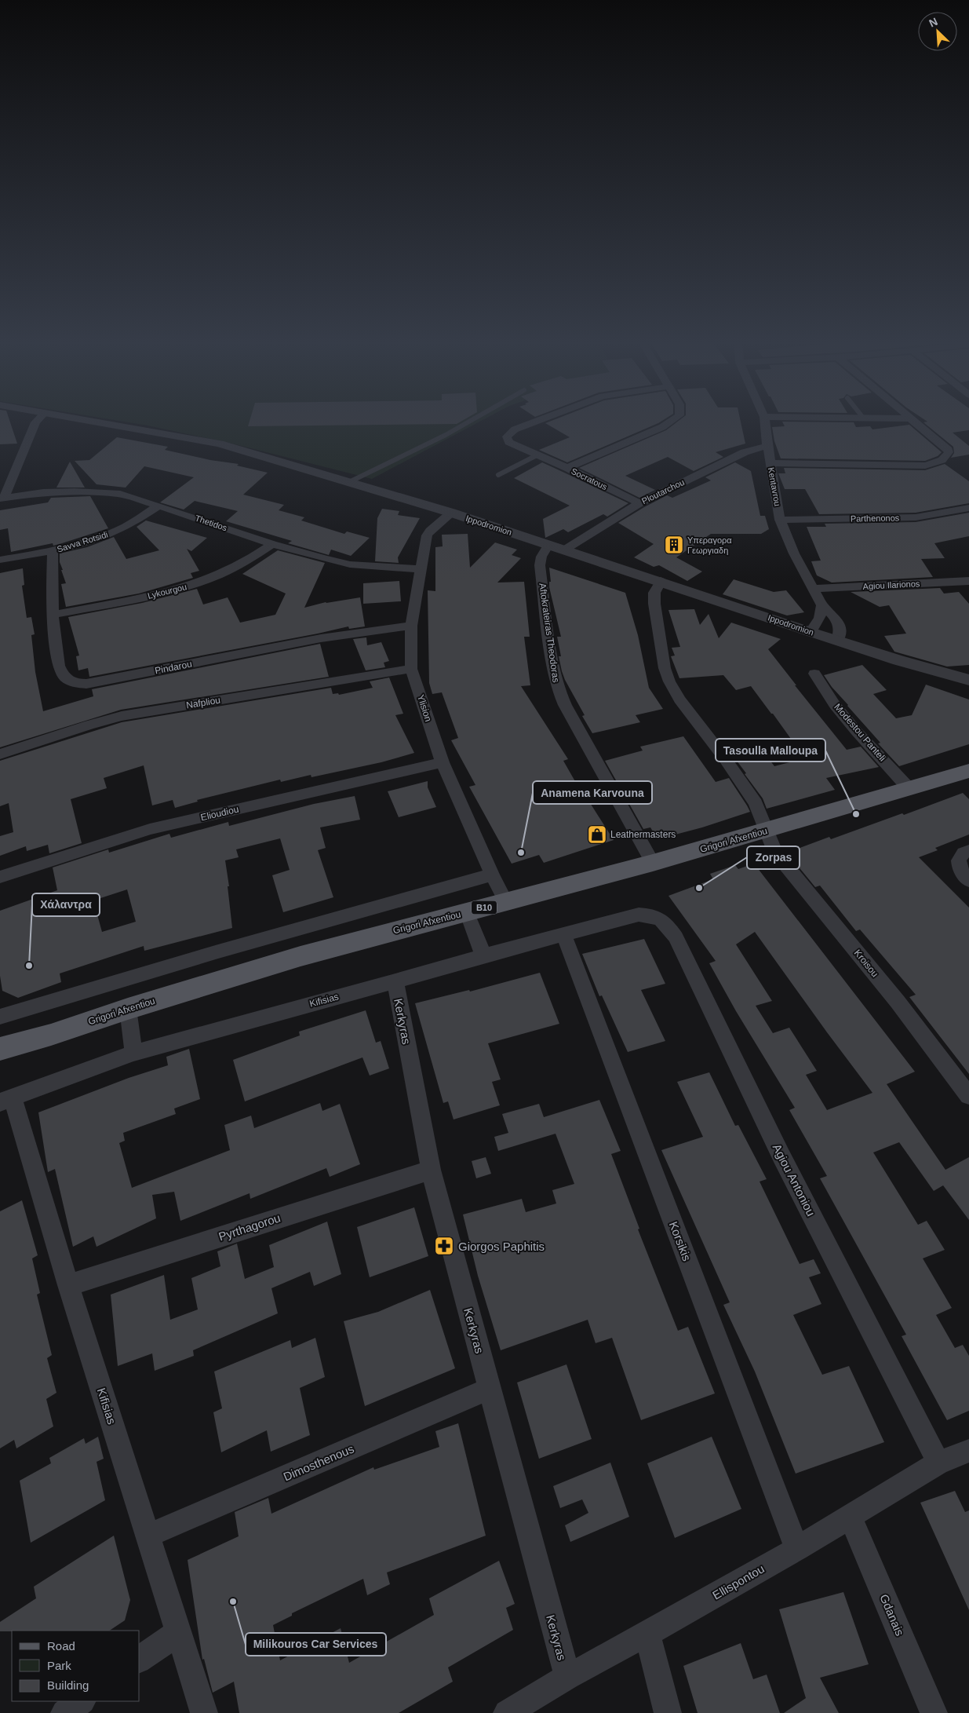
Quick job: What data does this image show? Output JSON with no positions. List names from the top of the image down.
{
  "streets": {
    "main road": ["Grigori Afxentiou", "B10"],
    "street": [
      "Socratous",
      "Kentavrou",
      "Ploutarchou",
      "Parthenonos",
      "Thetidos",
      "Ippodromion",
      "Savva Rotsidi",
      "Agiou Ilarionos",
      "Lykourgou",
      "Aftokrateiras Theodoras",
      "Pindarou",
      "Nafpliou",
      "Ylision",
      "Modestou Panteli",
      "Elioudiou",
      "Kroisou",
      "Kifisias",
      "Kerkyras",
      "Agiou Antoniou",
      "Pyrthagorou",
      "Korsikis",
      "Dimosthenous",
      "Ellispontou",
      "Gdanais"
    ]
  },
  "crossings": [
    ["Socratous", "Ploutarchou"],
    ["Kentavrou", "Ploutarchou"],
    ["Kentavrou", "Parthenonos"],
    ["Kentavrou", "Ippodromion"],
    ["Kentavrou", "Agiou Ilarionos"],
    ["Ploutarchou", "Ippodromion"],
    ["Thetidos", "Savva Rotsidi"],
    ["Thetidos", "Lykourgou"],
    ["Thetidos", "Ylision"],
    ["Ippodromion", "Aftokrateiras Theodoras"],
    ["Ippodromion", "Ylision"],
    ["Ippodromion", "Kroisou"],
    ["Savva Rotsidi", "Pindarou"],
    ["Lykourgou", "Pindarou"],
    ["Aftokrateiras Theodoras", "Grigori Afxentiou"],
    ["Pindarou", "Ylision"],
    ["Nafpliou", "Ylision"],
    ["Ylision", "Elioudiou"],
    ["Ylision", "Grigori Afxentiou"],
    ["Modestou Panteli", "Grigori Afxentiou"],
    ["Grigori Afxentiou", "Kroisou"],
    ["Kifisias", "Kerkyras"],
    ["Kifisias", "Agiou Antoniou"],
    ["Kifisias", "Pyrthagorou"],
    ["Kifisias", "Korsikis"],
    ["Kifisias", "Dimosthenous"],
    ["Kerkyras", "Pyrthagorou"],
    ["Kerkyras", "Dimosthenous"],
    ["Kerkyras", "Ellispontou"],
    ["Agiou Antoniou", "Ellispontou"],
    ["Korsikis", "Ellispontou"],
    ["Ellispontou", "Gdanais"]
  ],
  "places": {
    "building": ["Υπεραγορα Γεωργιαδη"],
    "other": [
      "Tasoulla Malloupa",
      "Anamena Karvouna",
      "Zorpas",
      "Χάλαντρα",
      "Milikouros Car Services"
    ],
    "shop": ["Leathermasters"],
    "pharmacy": ["Giorgos Paphitis"]
  },
  "legend": ["Road", "Park", "Building"],
  "north": "top left"
}
